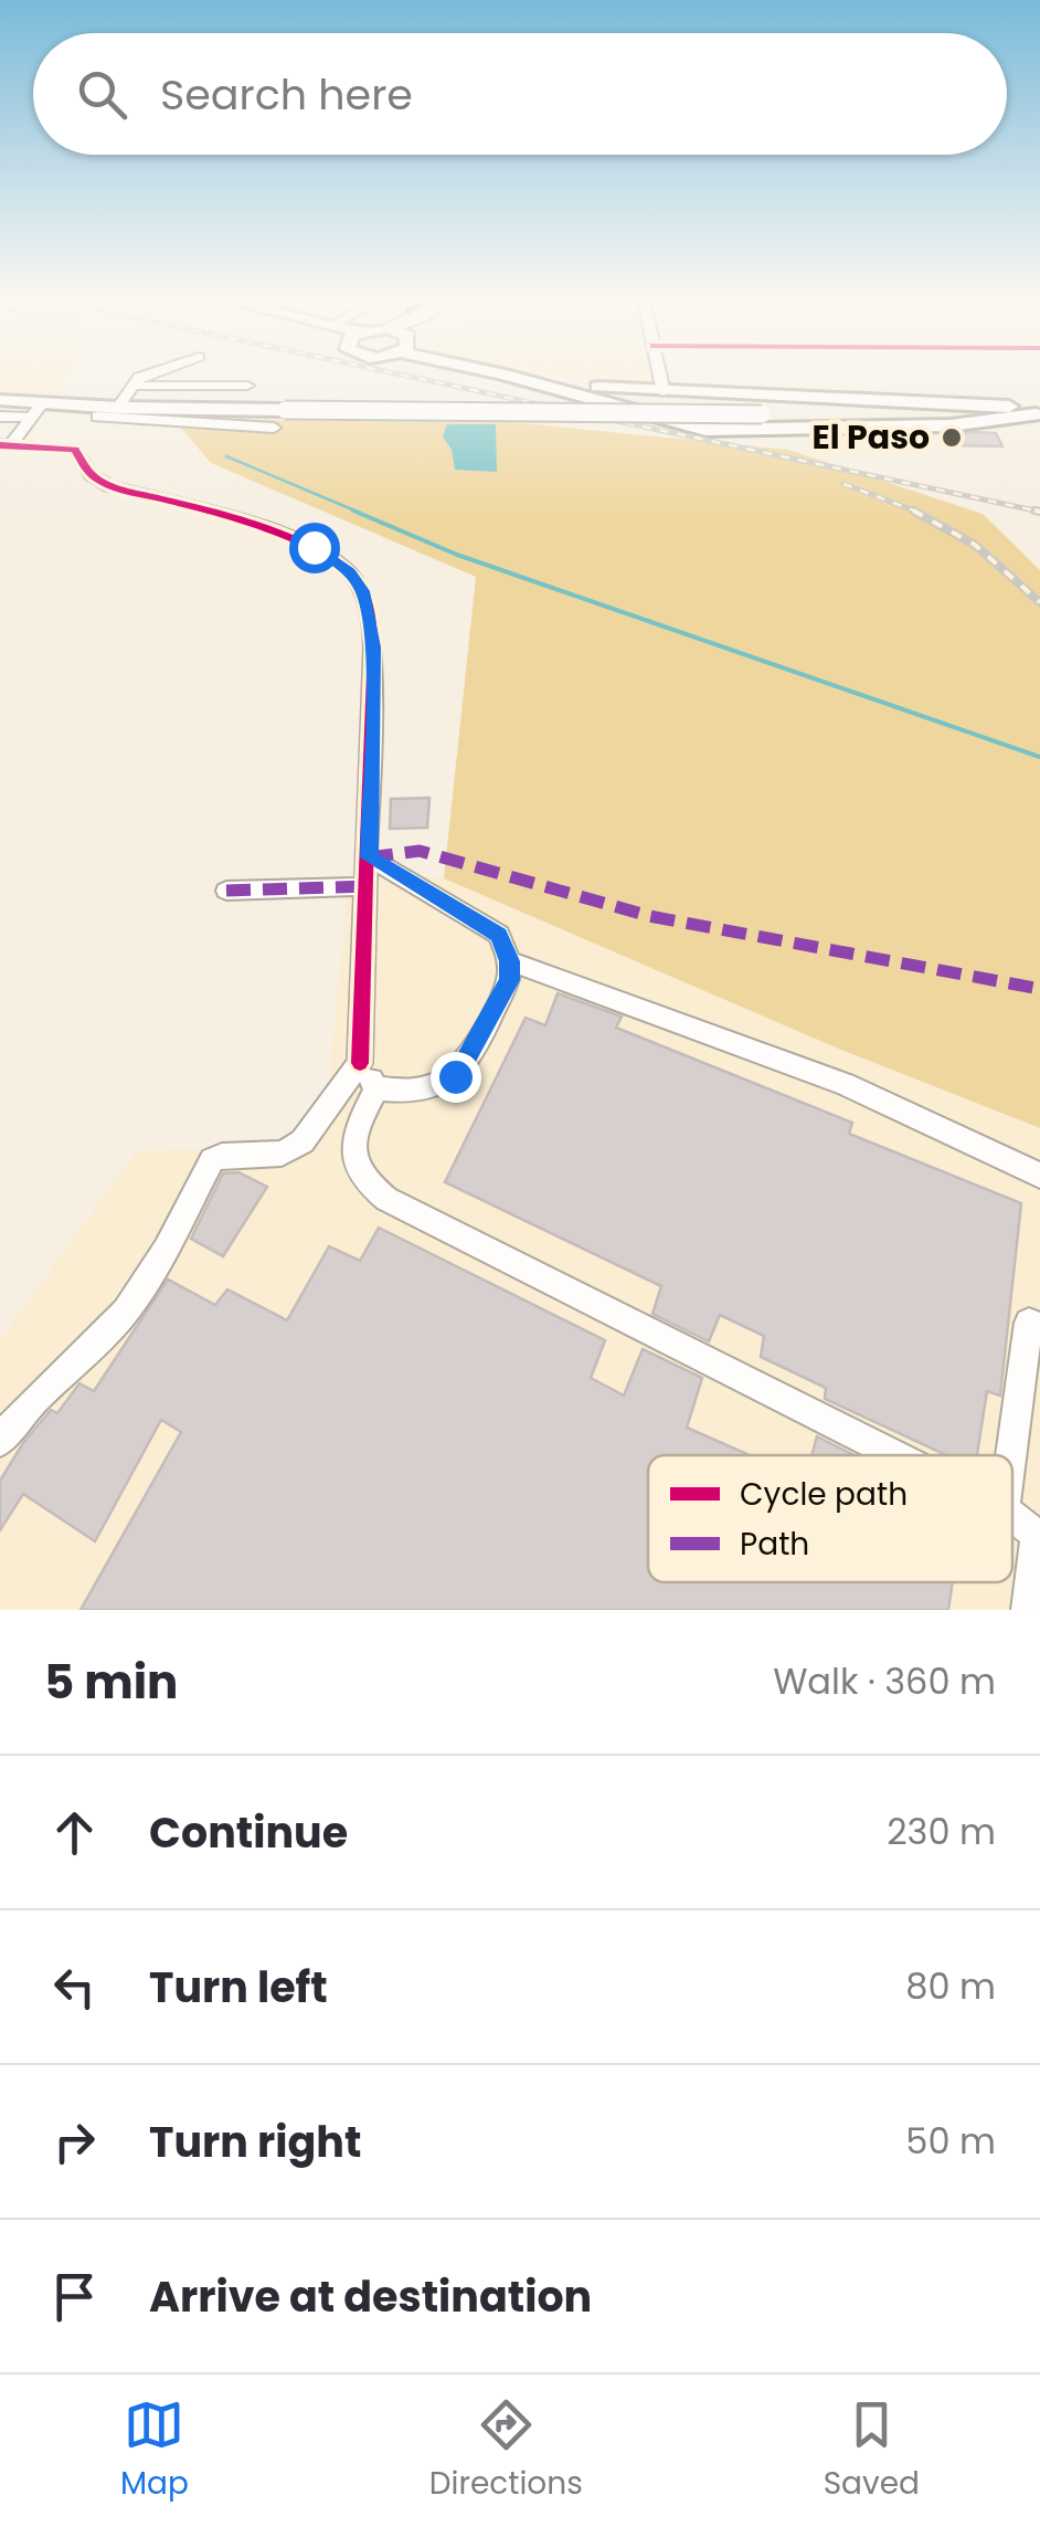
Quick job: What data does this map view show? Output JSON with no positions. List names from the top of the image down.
{
  "places": ["El Paso"],
  "legend": ["Cycle path", "Path"],
  "page": {
    "search": "Search here",
    "heading": ["5 min", "Walk · 360 m"],
    "list": [
      ["Continue", "230 m"],
      ["Turn left", "80 m"],
      ["Turn right", "50 m"],
      "Arrive at destination"
    ],
    "nav": ["Map", "Directions", "Saved"]
  }
}
